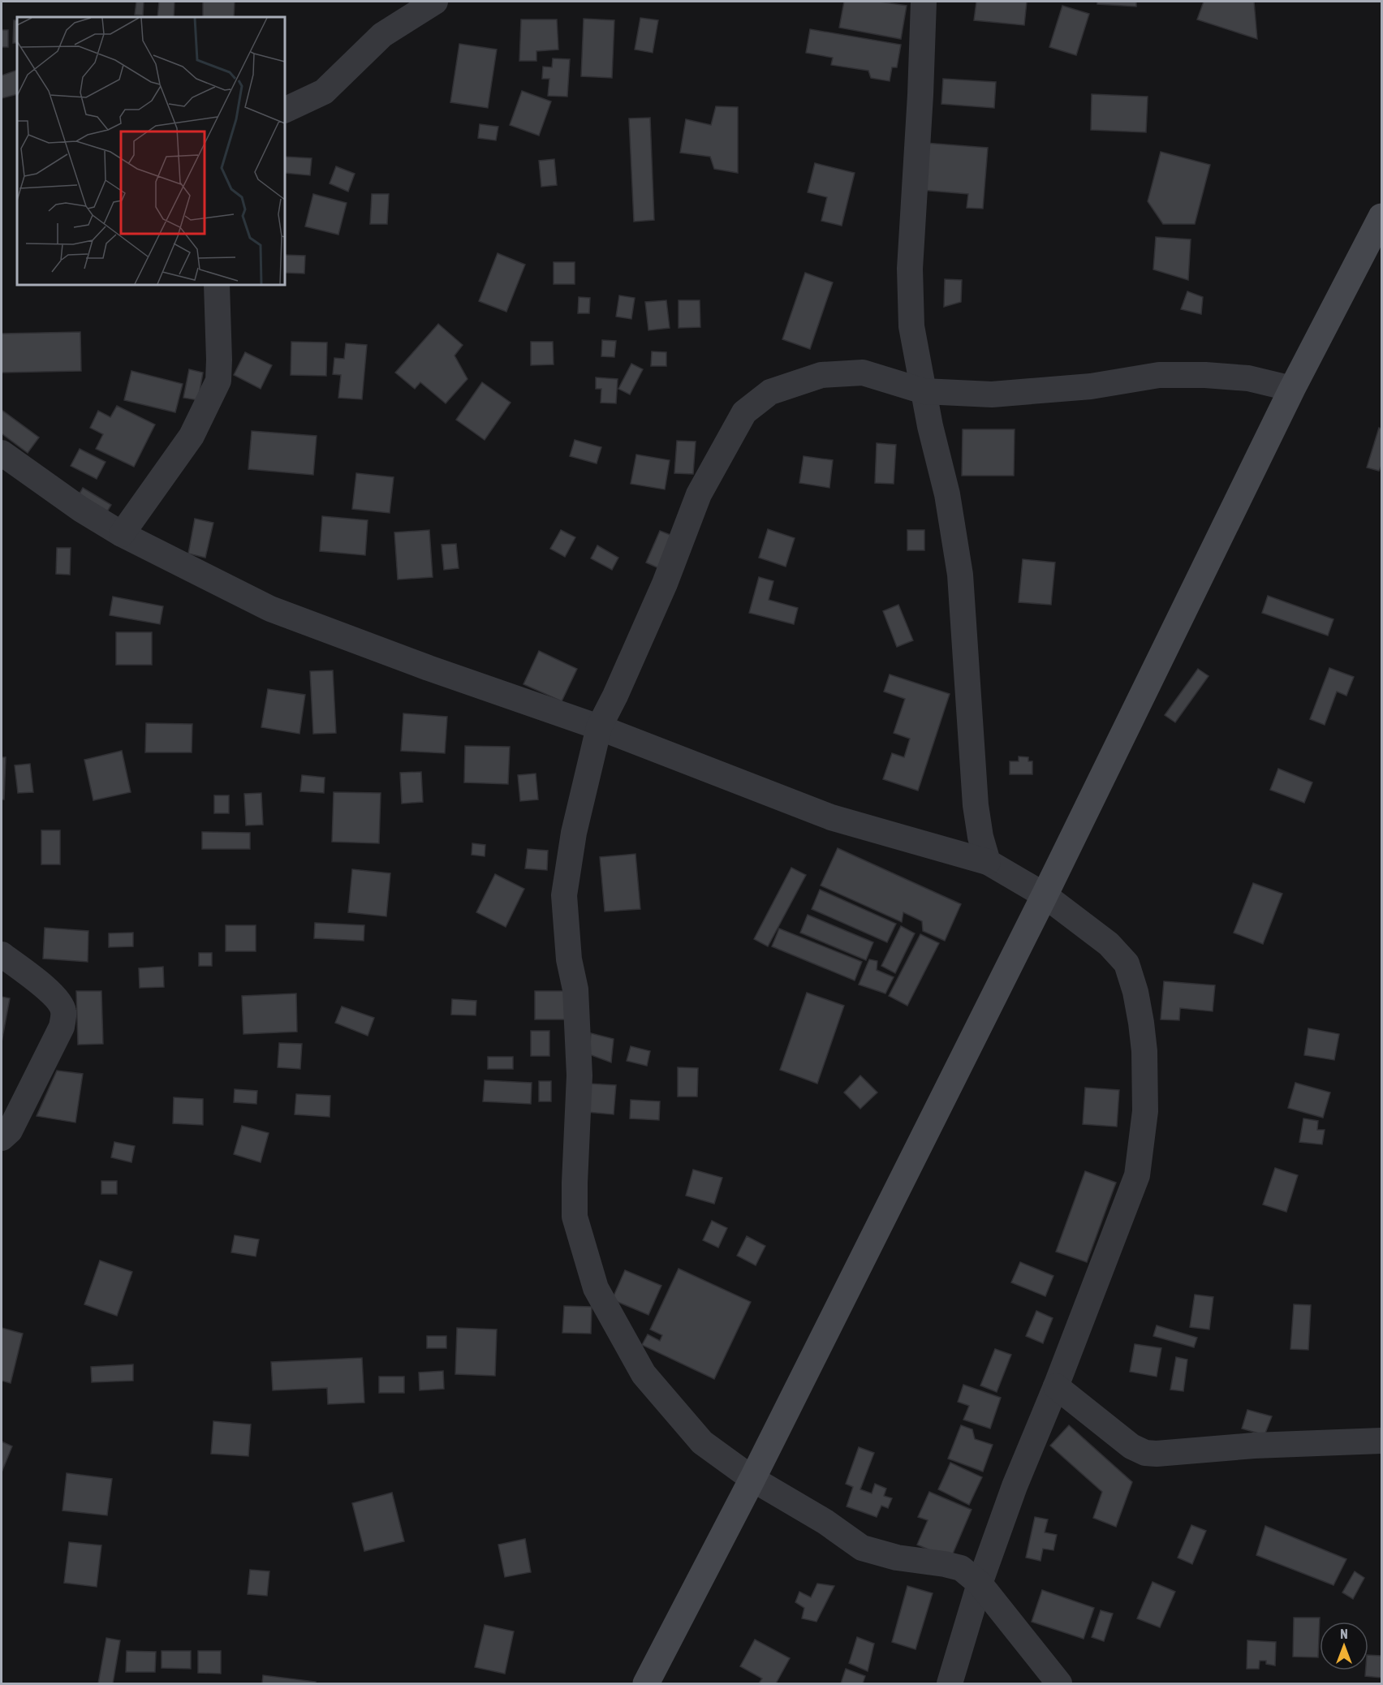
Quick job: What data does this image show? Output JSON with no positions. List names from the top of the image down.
{
  "north": "top"
}
